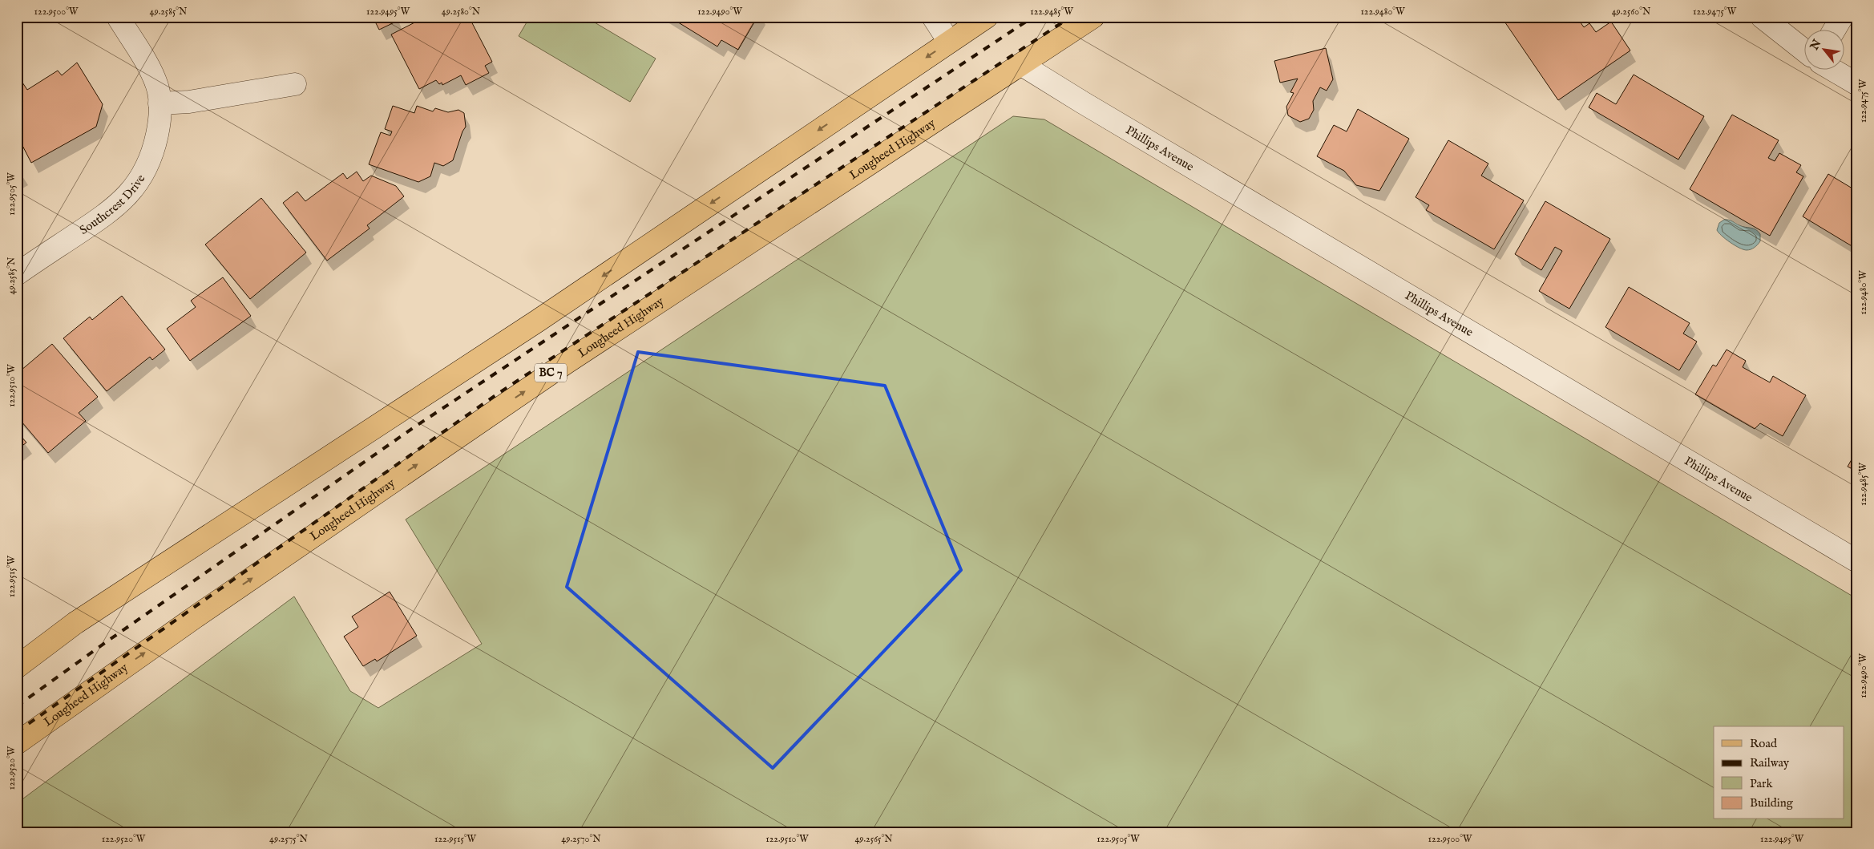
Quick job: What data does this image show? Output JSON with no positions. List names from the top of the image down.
{
  "streets": {
    "main road": ["Lougheed Highway", "BC 7"],
    "street": ["Phillips Avenue", "Southcrest Drive"]
  },
  "crossings": [
    ["Phillips Avenue", "Lougheed Highway"]
  ],
  "legend": [
    "Road",
    "Railway",
    "Park",
    "Building"
  ],
  "north": "top left",
  "coordinates": [
    "122.9500°W",
    "49.2585°N",
    "122.9495°W",
    "49.2580°N",
    "122.9490°W",
    "122.9485°W",
    "122.9480°W",
    "49.2560°N",
    "122.9475°W",
    "122.9505°W",
    "122.9510°W",
    "122.9515°W",
    "122.9520°W",
    "49.2575°N",
    "49.2570°N",
    "49.2565°N"
  ]
}
